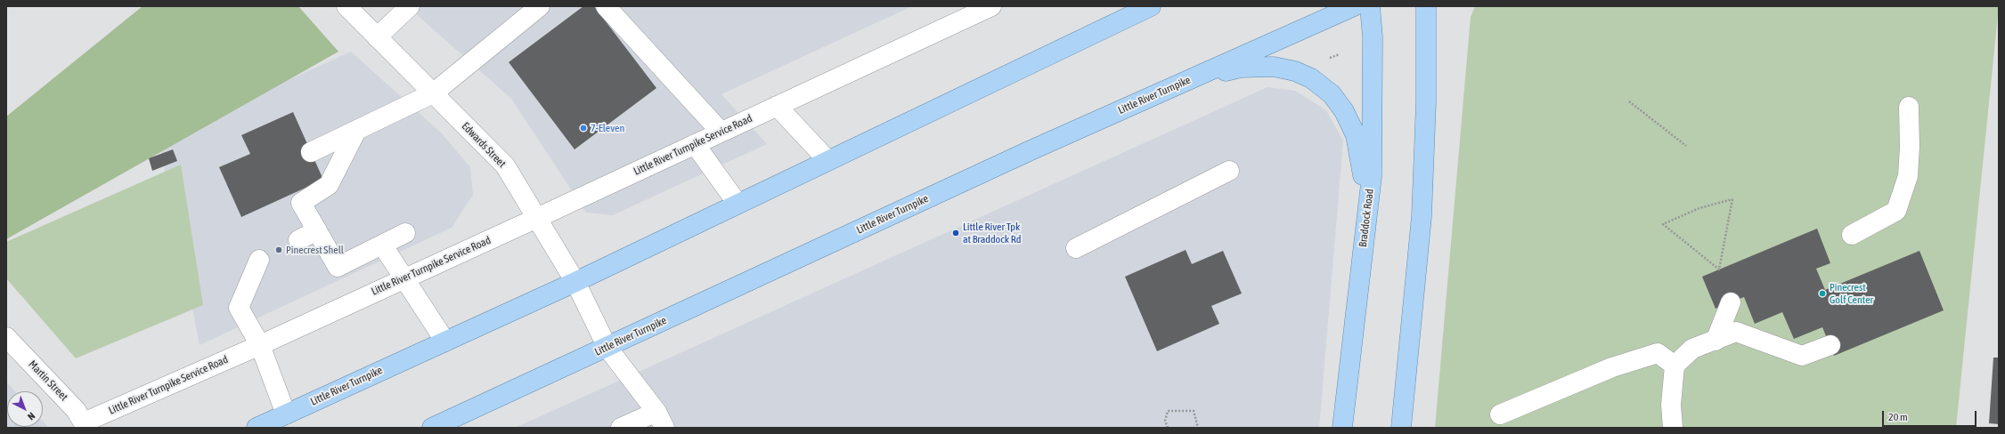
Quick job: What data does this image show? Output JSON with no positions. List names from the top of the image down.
{
  "streets": {
    "main road": ["Little River Turnpike", "Braddock Road"],
    "street": ["Edwards Street", "Little River Turnpike Service Road", "Martin Street"]
  },
  "crossings": [
    ["Little River Turnpike", "Edwards Street"],
    ["Edwards Street", "Little River Turnpike Service Road"],
    ["Little River Turnpike Service Road", "Martin Street"]
  ],
  "places": [
    "7-Eleven",
    "Little River Tpk at Braddock Rd",
    "Pinecrest Shell",
    "Pinecrest Golf Center"
  ],
  "scale_bar": "20 m",
  "north": "bottom right"
}
